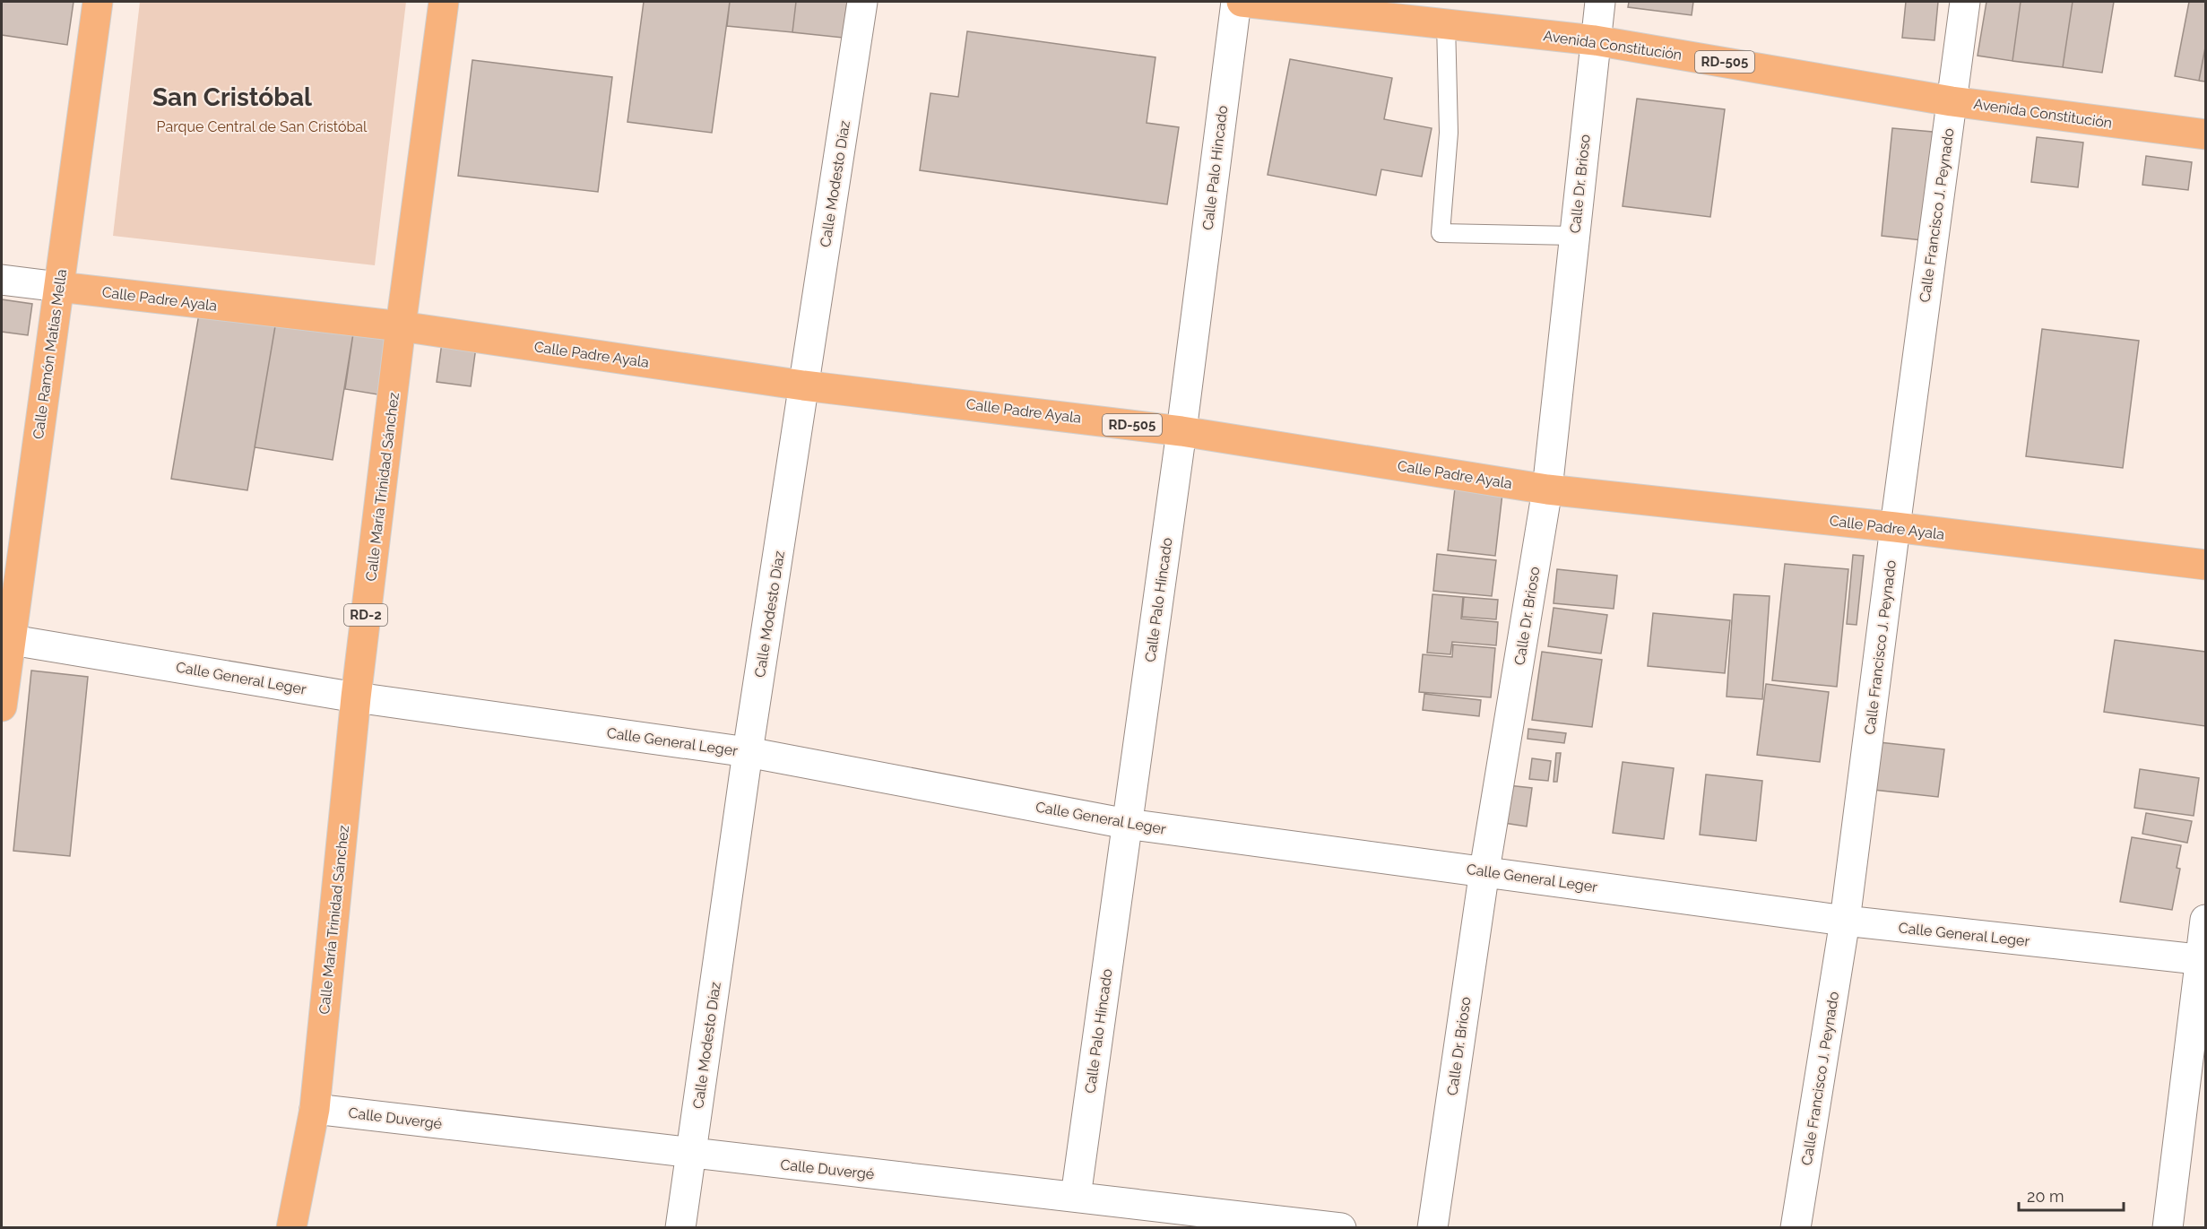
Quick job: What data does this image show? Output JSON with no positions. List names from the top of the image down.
{
  "streets": {
    "main road": [
      "Avenida Constitución",
      "RD-505",
      "Calle Padre Ayala",
      "Calle Ramón Matías Mella",
      "Calle María Trinidad Sánchez",
      "RD-2"
    ],
    "street": [
      "Calle Palo Hincado",
      "Calle Modesto Díaz",
      "Calle Dr. Brioso",
      "Calle Francisco J. Peynado",
      "Calle General Leger",
      "Calle Duvergé"
    ]
  },
  "crossings": [
    ["Avenida Constitución", "Calle Dr. Brioso"],
    ["Avenida Constitución", "Calle Francisco J. Peynado"],
    ["Calle Palo Hincado", "Calle Padre Ayala"],
    ["Calle Palo Hincado", "Calle General Leger"],
    ["Calle Palo Hincado", "Calle Duvergé"],
    ["Calle Modesto Díaz", "Calle Padre Ayala"],
    ["Calle Modesto Díaz", "Calle General Leger"],
    ["Calle Modesto Díaz", "Calle Duvergé"],
    ["Calle Dr. Brioso", "Calle Padre Ayala"],
    ["Calle Dr. Brioso", "Calle General Leger"],
    ["Calle Francisco J. Peynado", "Calle Padre Ayala"],
    ["Calle Francisco J. Peynado", "Calle General Leger"],
    ["Calle Padre Ayala", "Calle Ramón Matías Mella"],
    ["Calle Padre Ayala", "Calle María Trinidad Sánchez"],
    ["Calle Ramón Matías Mella", "Calle General Leger"],
    ["Calle María Trinidad Sánchez", "Calle General Leger"],
    ["Calle María Trinidad Sánchez", "Calle Duvergé"]
  ],
  "districts": ["San Cristóbal"],
  "parks": ["Parque Central de San Cristóbal"],
  "scale_bar": "20 m"
}
